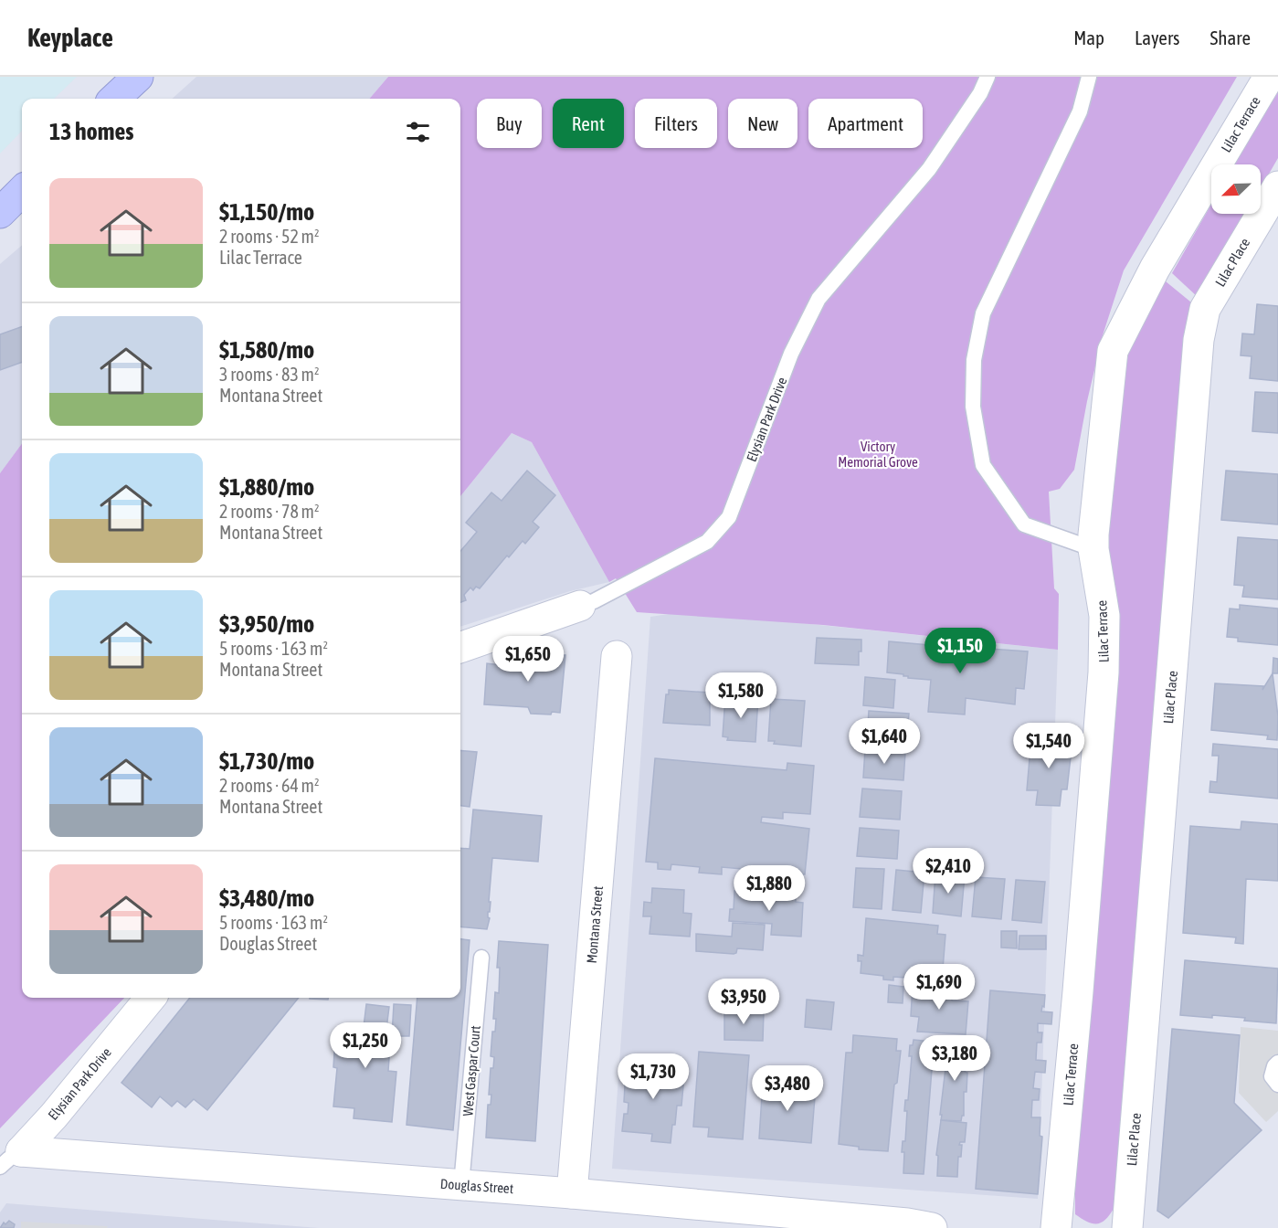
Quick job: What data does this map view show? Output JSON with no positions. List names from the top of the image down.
{
  "streets": {
    "street": [
      "Lilac Terrace",
      "Lilac Place",
      "Elysian Park Drive",
      "Montana Street",
      "Douglas Street"
    ],
    "lane": ["West Gaspar Court"]
  },
  "crossings": [
    ["Elysian Park Drive", "Douglas Street"],
    ["Montana Street", "Douglas Street"],
    ["West Gaspar Court", "Douglas Street"]
  ],
  "parks": ["Victory Memorial Grove"],
  "north": "bottom left",
  "page": {
    "header": "Keyplace",
    "nav": ["Map", "Layers", "Share"],
    "chip": [
      "Buy",
      "Rent",
      "Filters",
      "New",
      "Apartment"
    ],
    "heading": "13 homes",
    "list": [
      {
        "name": "$1,150/mo",
        "note": "2 rooms · 52 m² · Lilac Terrace"
      },
      {
        "name": "$1,580/mo",
        "note": "3 rooms · 83 m² · Montana Street"
      },
      {
        "name": "$1,880/mo",
        "note": "2 rooms · 78 m² · Montana Street"
      },
      {
        "name": "$3,950/mo",
        "note": "5 rooms · 163 m² · Montana Street"
      },
      {
        "name": "$1,730/mo",
        "note": "2 rooms · 64 m² · Montana Street"
      },
      {
        "name": "$3,480/mo",
        "note": "5 rooms · 163 m² · Douglas Street"
      }
    ],
    "price": [
      "$1,150",
      "$1,650",
      "$1,580",
      "$1,640",
      "$1,540",
      "$2,410",
      "$1,880",
      "$1,690",
      "$3,950",
      "$1,250",
      "$3,180",
      "$1,730",
      "$3,480"
    ]
  }
}
